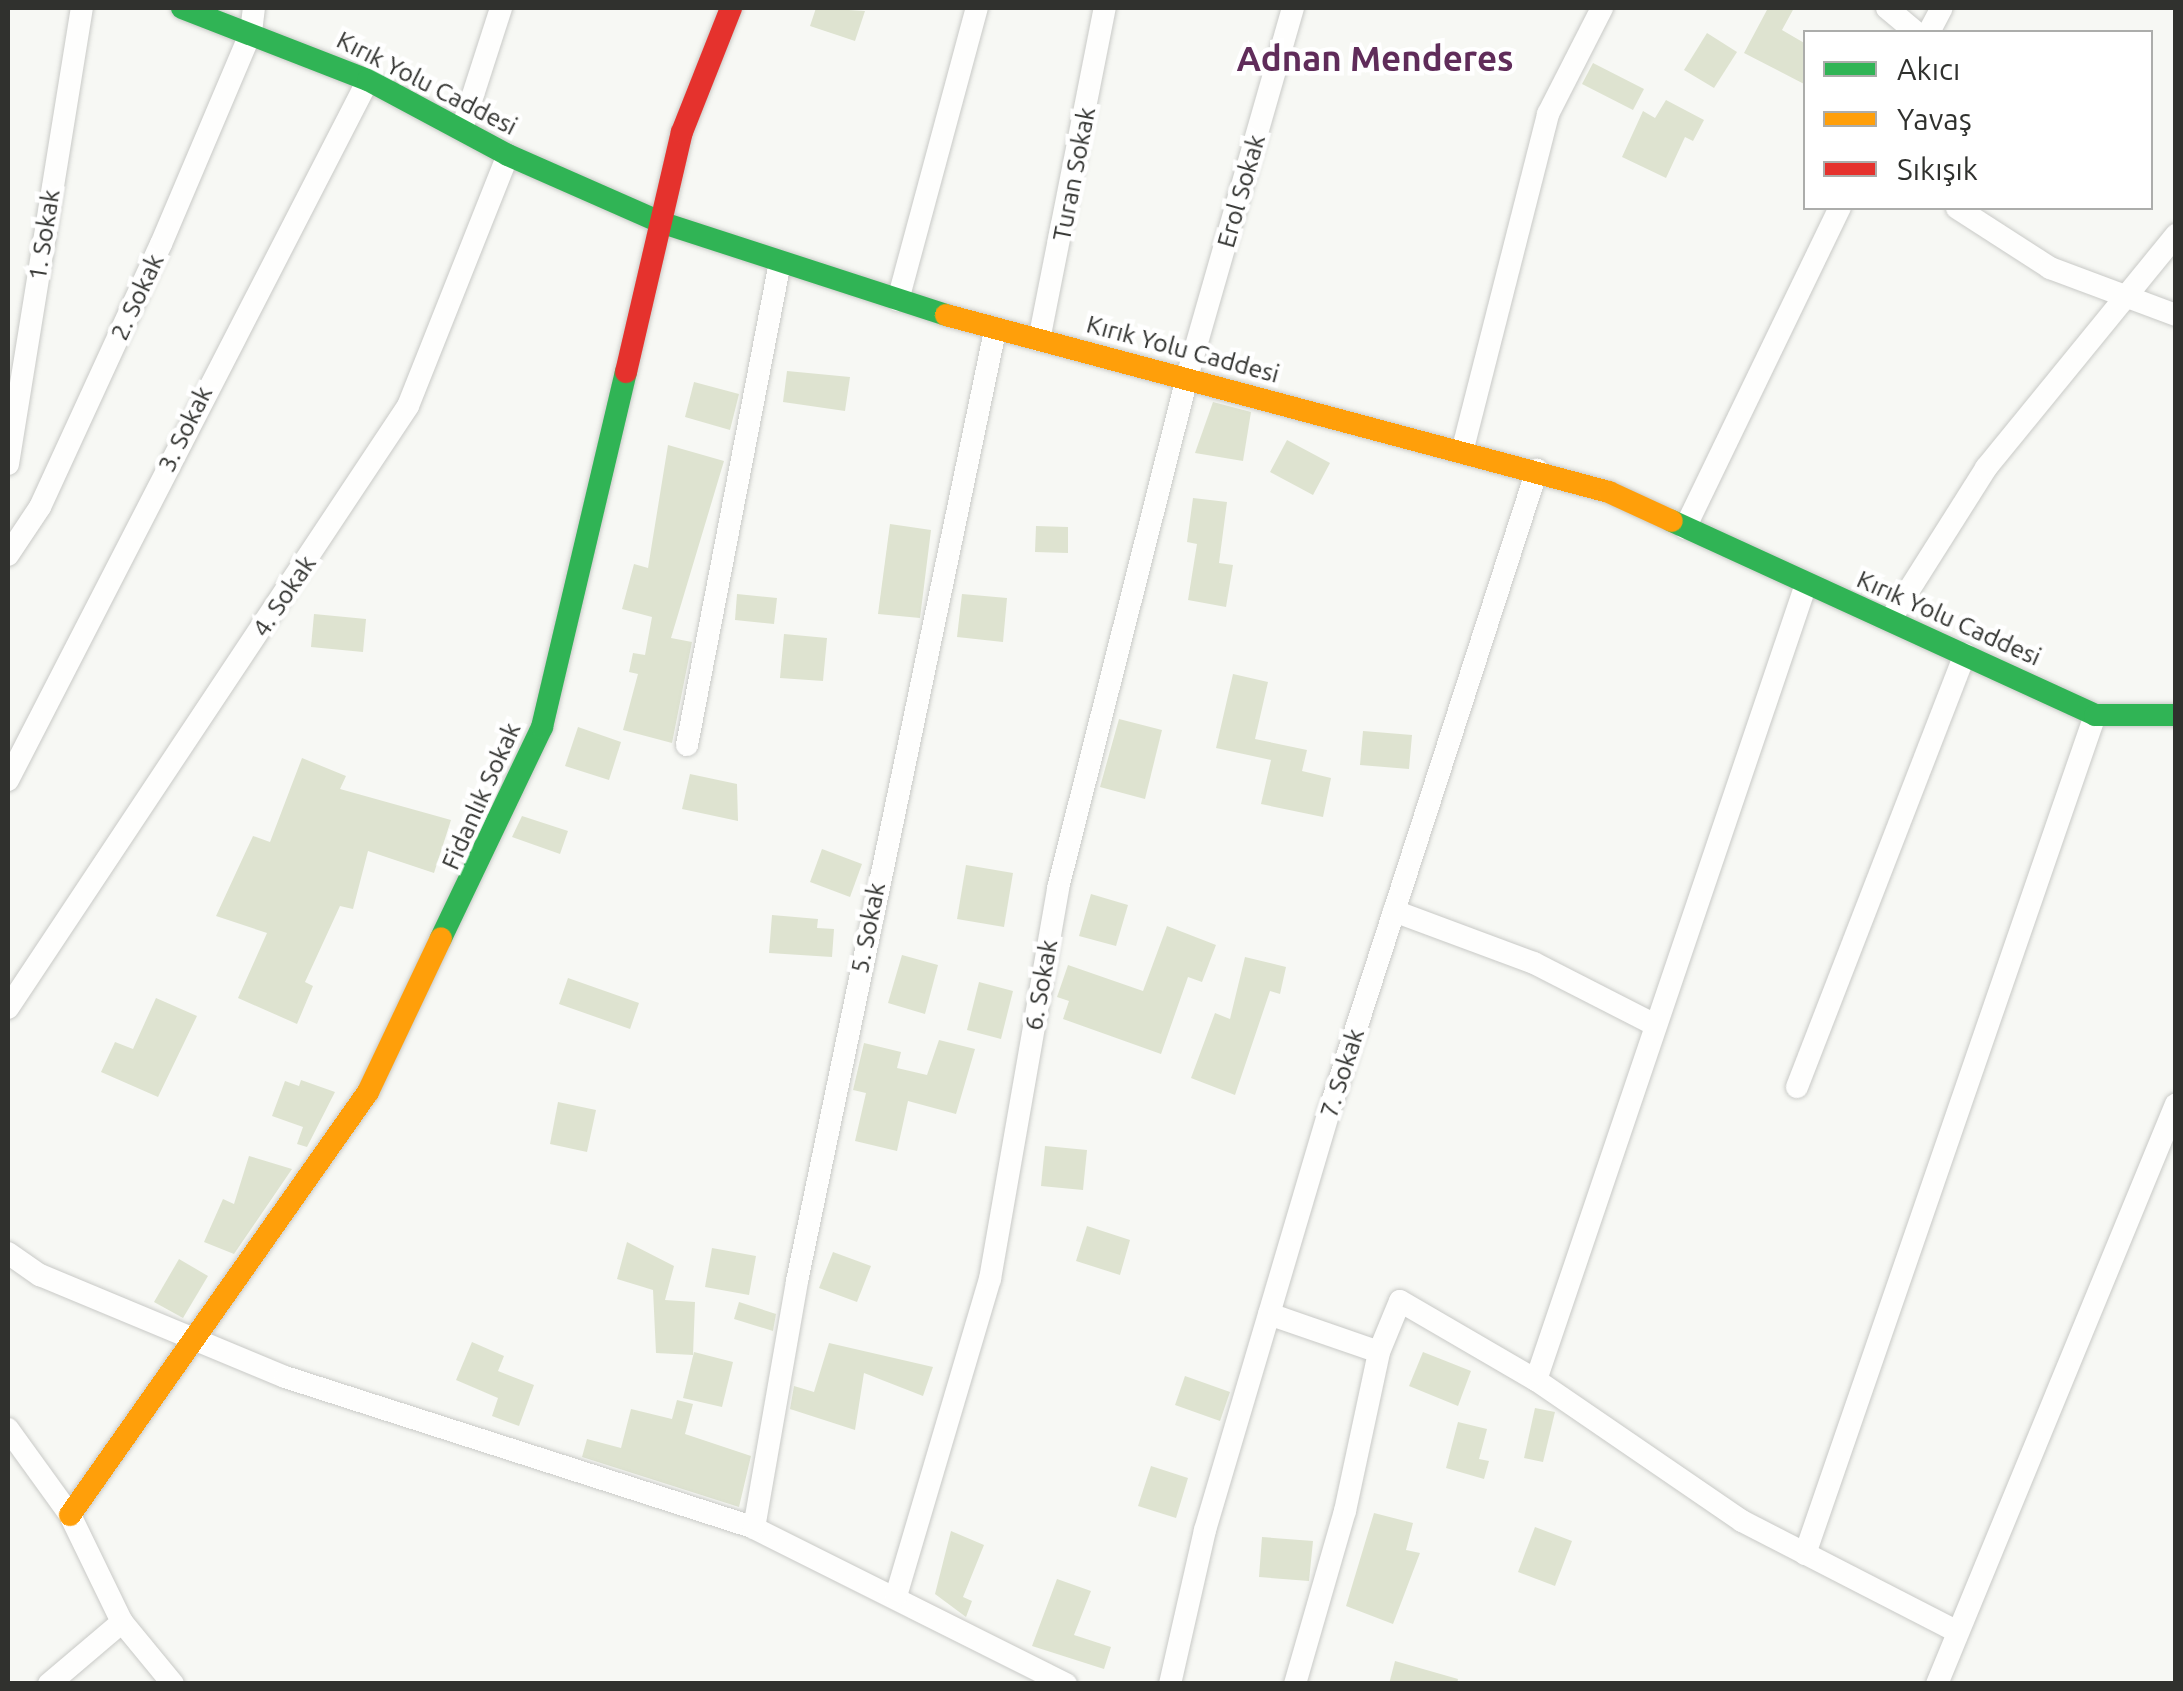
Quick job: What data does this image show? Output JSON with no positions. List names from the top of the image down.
{
  "streets": {
    "street": [
      "Kırık Yolu Caddesi",
      "Turan Sokak",
      "Erol Sokak",
      "1. Sokak",
      "2. Sokak",
      "3. Sokak",
      "4. Sokak",
      "Fidanlık Sokak",
      "5. Sokak",
      "6. Sokak",
      "7. Sokak"
    ]
  },
  "crossings": [
    ["Kırık Yolu Caddesi", "Turan Sokak"],
    ["Kırık Yolu Caddesi", "Erol Sokak"],
    ["Kırık Yolu Caddesi", "2. Sokak"],
    ["Kırık Yolu Caddesi", "3. Sokak"],
    ["Kırık Yolu Caddesi", "4. Sokak"],
    ["Kırık Yolu Caddesi", "Fidanlık Sokak"],
    ["Kırık Yolu Caddesi", "5. Sokak"],
    ["Kırık Yolu Caddesi", "6. Sokak"],
    ["Kırık Yolu Caddesi", "7. Sokak"],
    ["Erol Sokak", "6. Sokak"]
  ],
  "districts": ["Adnan Menderes"],
  "legend": ["Akıcı", "Yavaş", "Sıkışık"]
}
